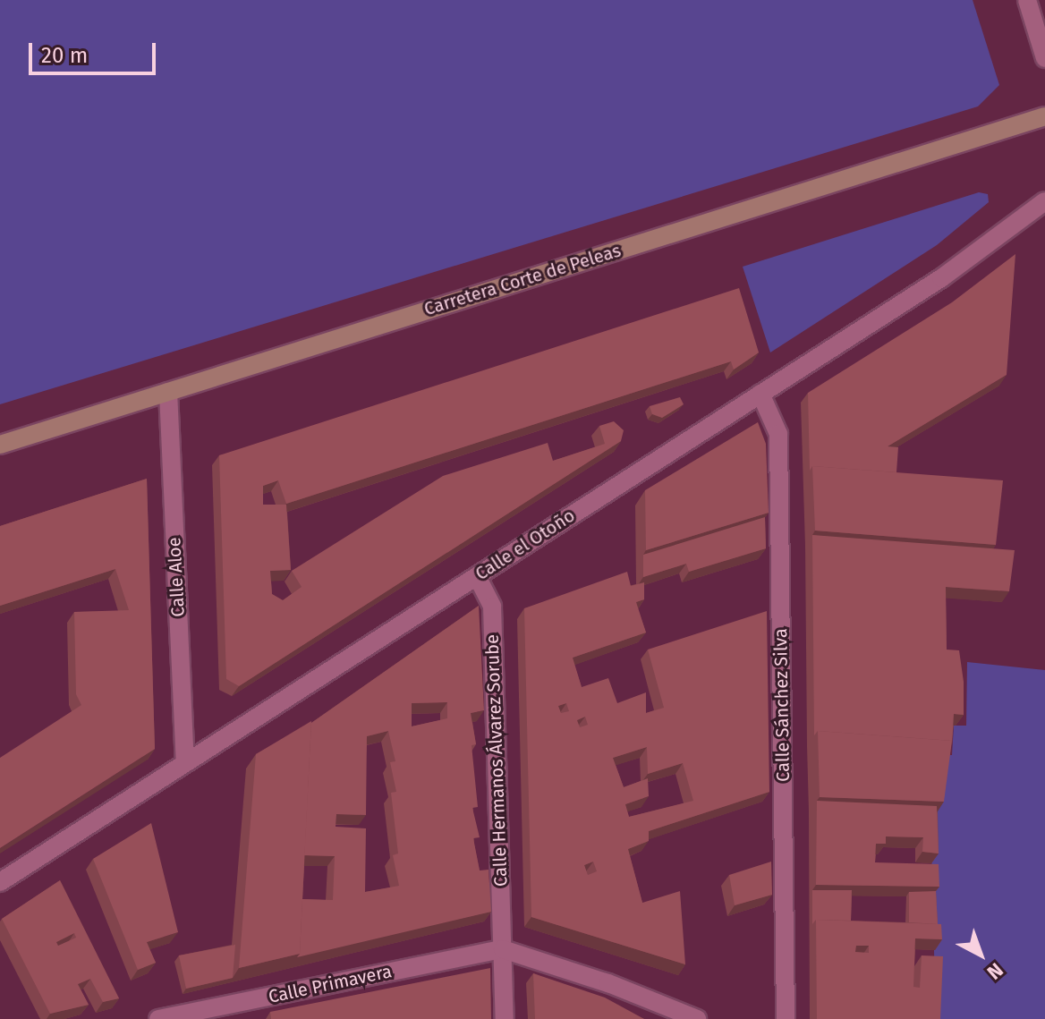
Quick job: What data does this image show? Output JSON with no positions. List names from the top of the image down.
{
  "streets": {
    "street": [
      "Carretera Corte de Peleas",
      "Calle el Otoño",
      "Calle Aloe",
      "Calle Sánchez Silva",
      "Calle Hermanos Álvarez Sorube",
      "Calle Primavera"
    ]
  },
  "crossings": [
    ["Carretera Corte de Peleas", "Calle Aloe"],
    ["Calle el Otoño", "Calle Aloe"],
    ["Calle el Otoño", "Calle Sánchez Silva"],
    ["Calle el Otoño", "Calle Hermanos Álvarez Sorube"],
    ["Calle Hermanos Álvarez Sorube", "Calle Primavera"]
  ],
  "scale_bar": "20 m",
  "north": "bottom right"
}
